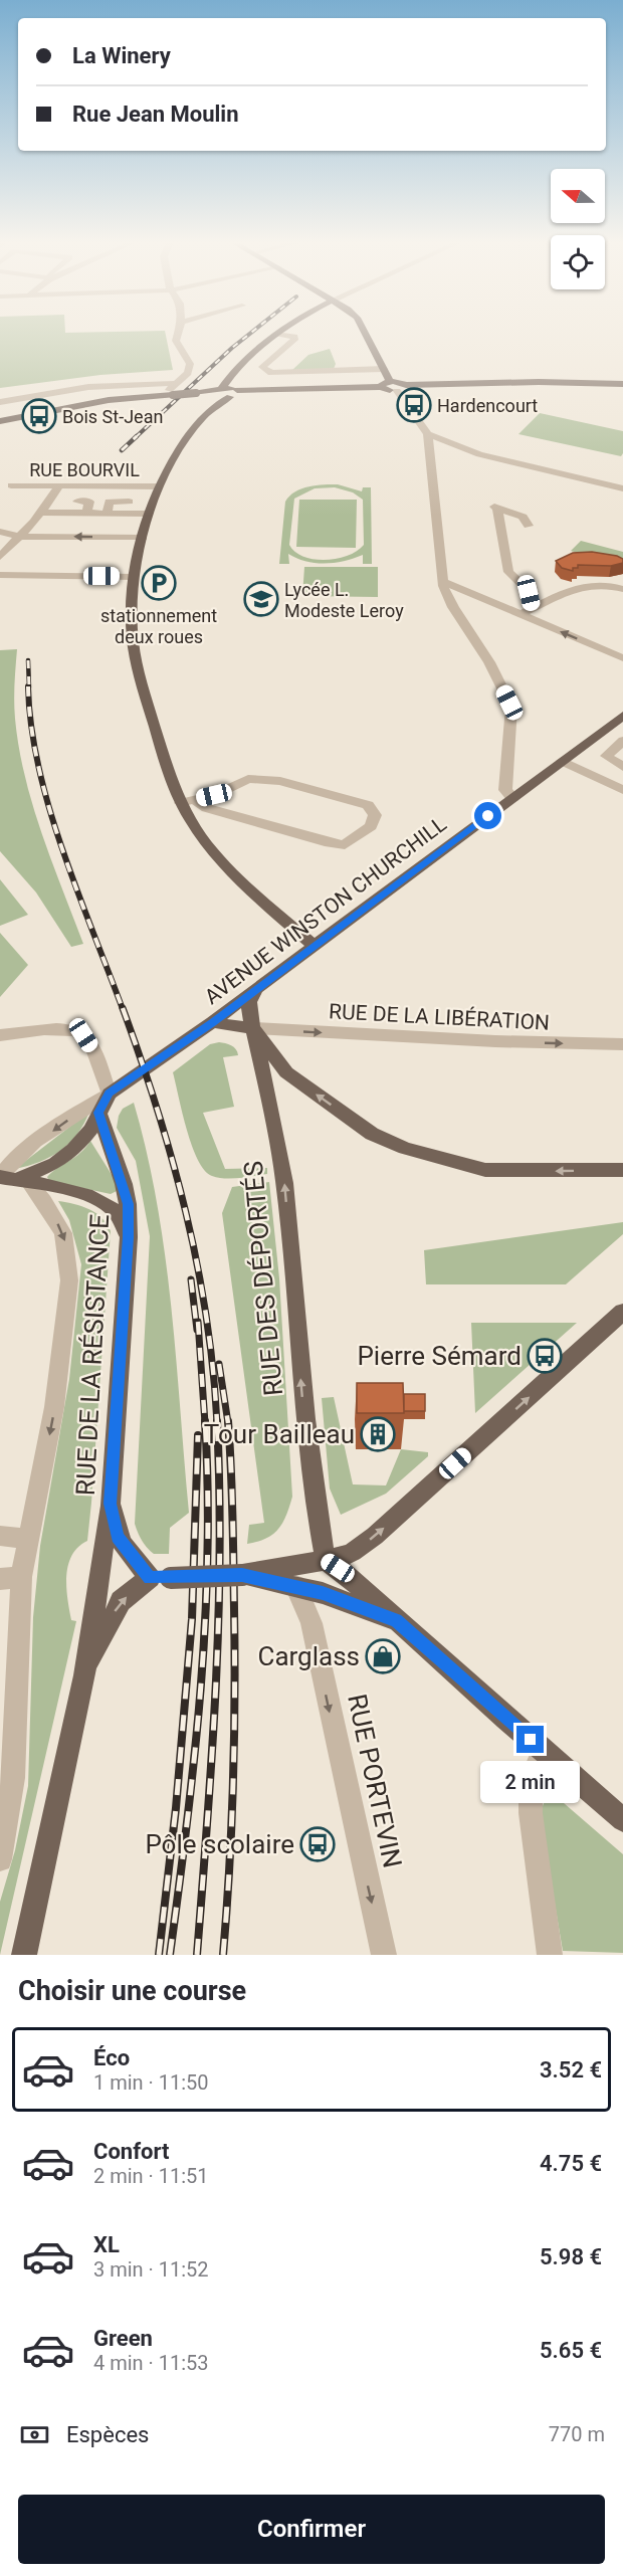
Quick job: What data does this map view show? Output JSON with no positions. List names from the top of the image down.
{
  "streets": {
    "main road": ["AVENUE WINSTON CHURCHILL", "RUE DES DÉPORTÉS", "RUE DE LA RÉSISTANCE"],
    "street": ["RUE BOURVIL", "RUE DE LA LIBÉRATION", "RUE PORTEVIN"]
  },
  "crossings": [
    ["AVENUE WINSTON CHURCHILL", "RUE DES DÉPORTÉS"],
    ["RUE DE LA LIBÉRATION", "RUE DES DÉPORTÉS"]
  ],
  "one_way": ["RUE DE LA LIBÉRATION", "RUE DES DÉPORTÉS", "RUE PORTEVIN"],
  "places": {
    "bus stop": [
      "Hardencourt",
      "Bois St-Jean",
      "Pierre Sémard",
      "Pôle scolaire"
    ],
    "parking": ["stationnement deux roues"],
    "school or university": ["Lycée L. Modeste Leroy"],
    "building": ["Tour Bailleau"],
    "shop": ["Carglass"]
  },
  "north": "left",
  "page": {
    "banner": ["La Winery", "Rue Jean Moulin"],
    "bubble": "2 min",
    "heading": "Choisir une course",
    "list": [
      {
        "name": "Éco",
        "note": "1 min · 11:50",
        "value": "3.52 €"
      },
      {
        "name": "Confort",
        "note": "2 min · 11:51",
        "value": "4.75 €"
      },
      {
        "name": "XL",
        "note": "3 min · 11:52",
        "value": "5.98 €"
      },
      {
        "name": "Green",
        "note": "4 min · 11:53",
        "value": "5.65 €"
      }
    ],
    "pay": ["Espèces", "770 m"],
    "buttons": "Confirmer"
  }
}
